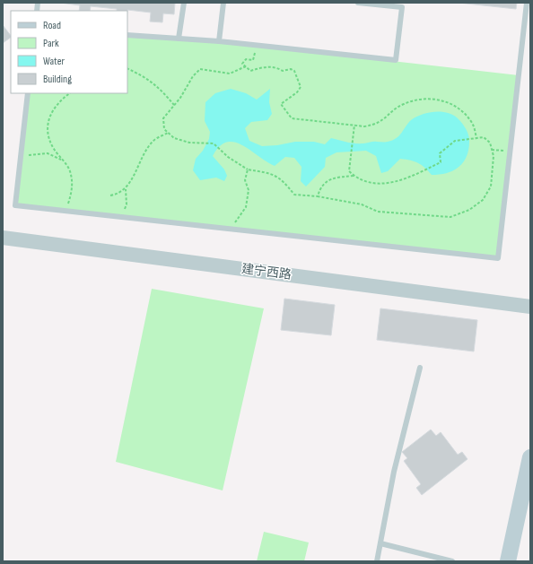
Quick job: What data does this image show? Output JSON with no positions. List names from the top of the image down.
{
  "streets": {
    "street": ["建宁西路"]
  },
  "legend": [
    "Road",
    "Park",
    "Water",
    "Building"
  ]
}
